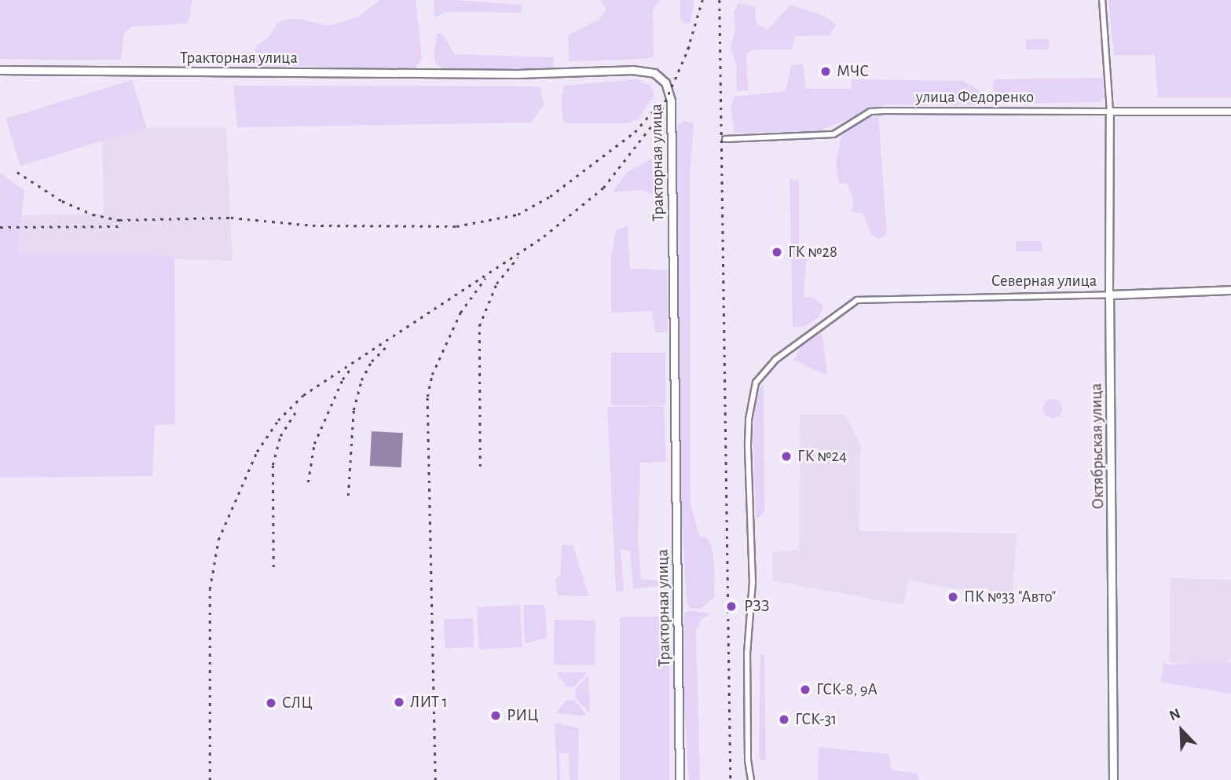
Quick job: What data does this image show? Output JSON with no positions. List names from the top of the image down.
{
  "streets": {
    "main road": ["Тракторная улица", "Северная улица", "Октябрьская улица"],
    "street": ["улица Федоренко"]
  },
  "crossings": [
    ["улица Федоренко", "Октябрьская улица"],
    ["Северная улица", "Октябрьская улица"]
  ],
  "places": [
    "МЧС",
    "ГК №28",
    "ГК №24",
    "ПК №33 \"Авто\"",
    "РЗЗ",
    "ГСК-8, 9А",
    "ЛИТ 1",
    "СЛЦ",
    "РИЦ",
    "ГСК-31"
  ],
  "north": "top left"
}
